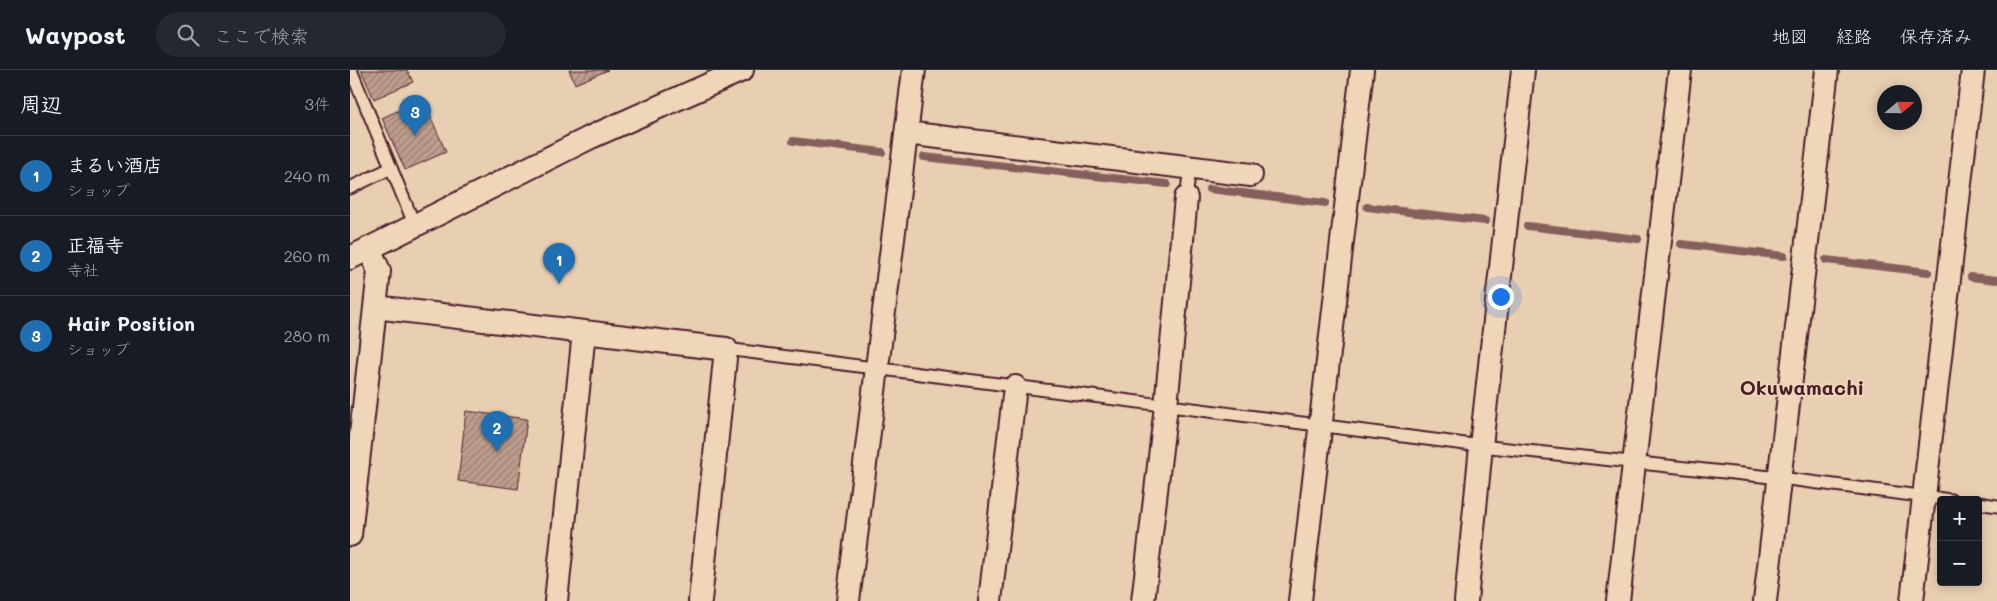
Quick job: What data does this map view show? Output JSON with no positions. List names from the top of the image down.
{
  "districts": ["Okuwamachi"],
  "north": "right",
  "page": {
    "header": "Waypost",
    "search": "ここで検索",
    "nav": ["地図", "経路", "保存済み"],
    "heading": ["周辺", "3件"],
    "pins": ["3", "1", "2"],
    "list": [
      {
        "mark": "1",
        "name": "まるい酒店",
        "note": "ショップ",
        "value": "240 m"
      },
      {
        "mark": "2",
        "name": "正福寺",
        "note": "寺社",
        "value": "260 m"
      },
      {
        "mark": "3",
        "name": "Hair Position",
        "note": "ショップ",
        "value": "280 m"
      }
    ],
    "map_buttons": ["+", "−"]
  }
}
